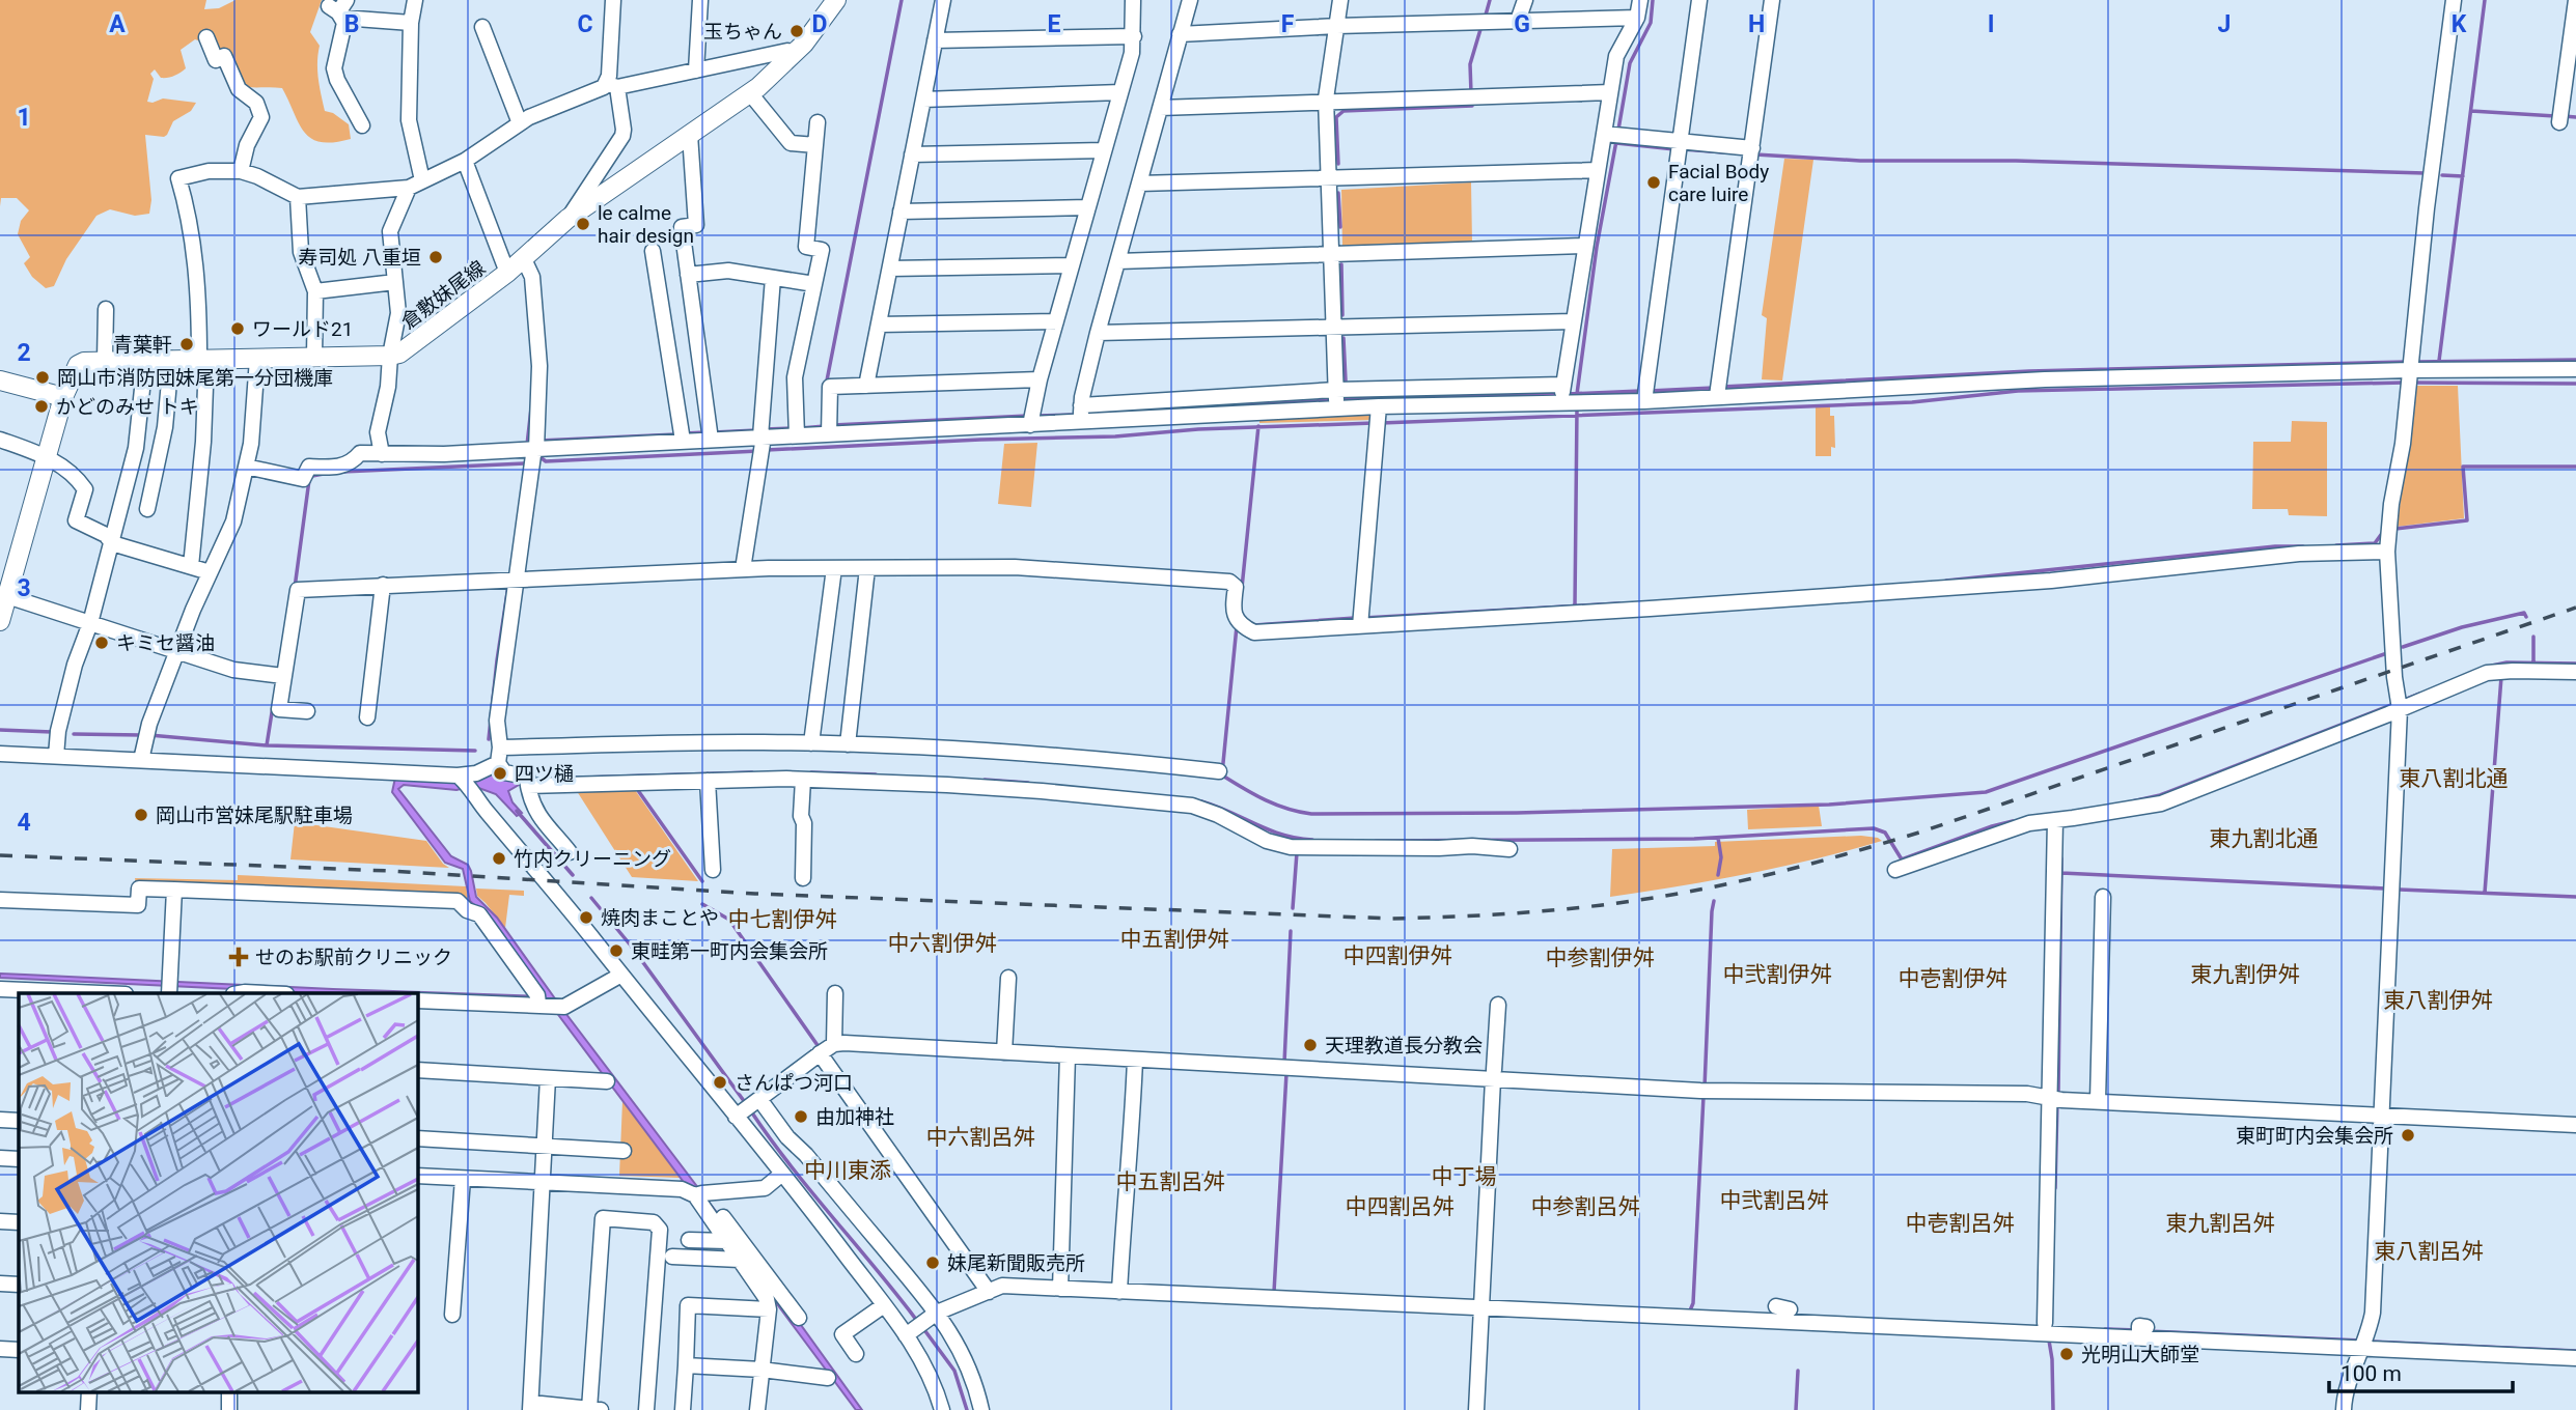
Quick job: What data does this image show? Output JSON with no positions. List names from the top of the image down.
{
  "streets": {
    "main road": ["倉敷妹尾線"]
  },
  "districts": [
    "東八割北通",
    "東九割北通",
    "中七割伊舛",
    "中五割伊舛",
    "中六割伊舛",
    "中四割伊舛",
    "中参割伊舛",
    "中弐割伊舛",
    "東九割伊舛",
    "中壱割伊舛",
    "東八割伊舛",
    "中六割呂舛",
    "中川東添",
    "中丁場",
    "中五割呂舛",
    "中弐割呂舛",
    "中四割呂舛",
    "中参割呂舛",
    "中壱割呂舛",
    "東九割呂舛",
    "東八割呂舛"
  ],
  "places": {
    "other": [
      "玉ちゃん",
      "Facial Body care luire",
      "le calme hair design",
      "寿司処 八重垣",
      "ワールド21",
      "青葉軒",
      "岡山市消防団妹尾第一分団機庫",
      "かどのみせ トキ",
      "キミセ醤油",
      "四ツ樋",
      "岡山市営妹尾駅駐車場",
      "竹内クリーニング",
      "焼肉まことや",
      "東畦第一町内会集会所",
      "天理教道長分教会",
      "さんぱつ河口",
      "由加神社",
      "東町町内会集会所",
      "妹尾新聞販売所",
      "光明山大師堂"
    ],
    "health": ["せのお駅前クリニック"]
  },
  "scale_bar": "100 m",
  "grid": {
    "columns": [
      "A",
      "B",
      "C",
      "D",
      "E",
      "F",
      "G",
      "H",
      "I",
      "J",
      "K"
    ],
    "rows": [
      "1",
      "2",
      "3",
      "4"
    ]
  }
}
